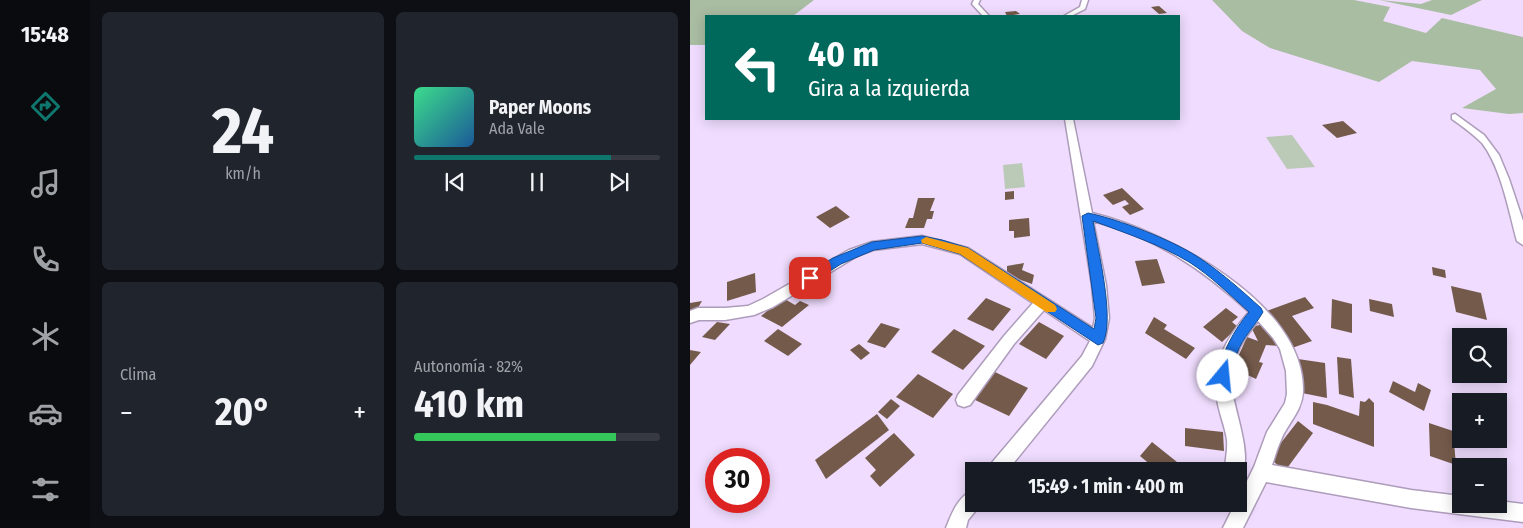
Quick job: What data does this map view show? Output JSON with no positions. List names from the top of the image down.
{
  "page": {
    "tabs": "15:48",
    "tile": [
      ["24", "km/h"],
      "Clima",
      ["Autonomía · 82%", "410 km"]
    ],
    "turn": ["40 m", "Gira a la izquierda"],
    "song": ["Paper Moons", "Ada Vale"],
    "map_buttons": ["+", "−"],
    "heat": ["−", "20°", "+"],
    "limit": "30",
    "trip": "15:49 · 1 min · 400 m"
  }
}
